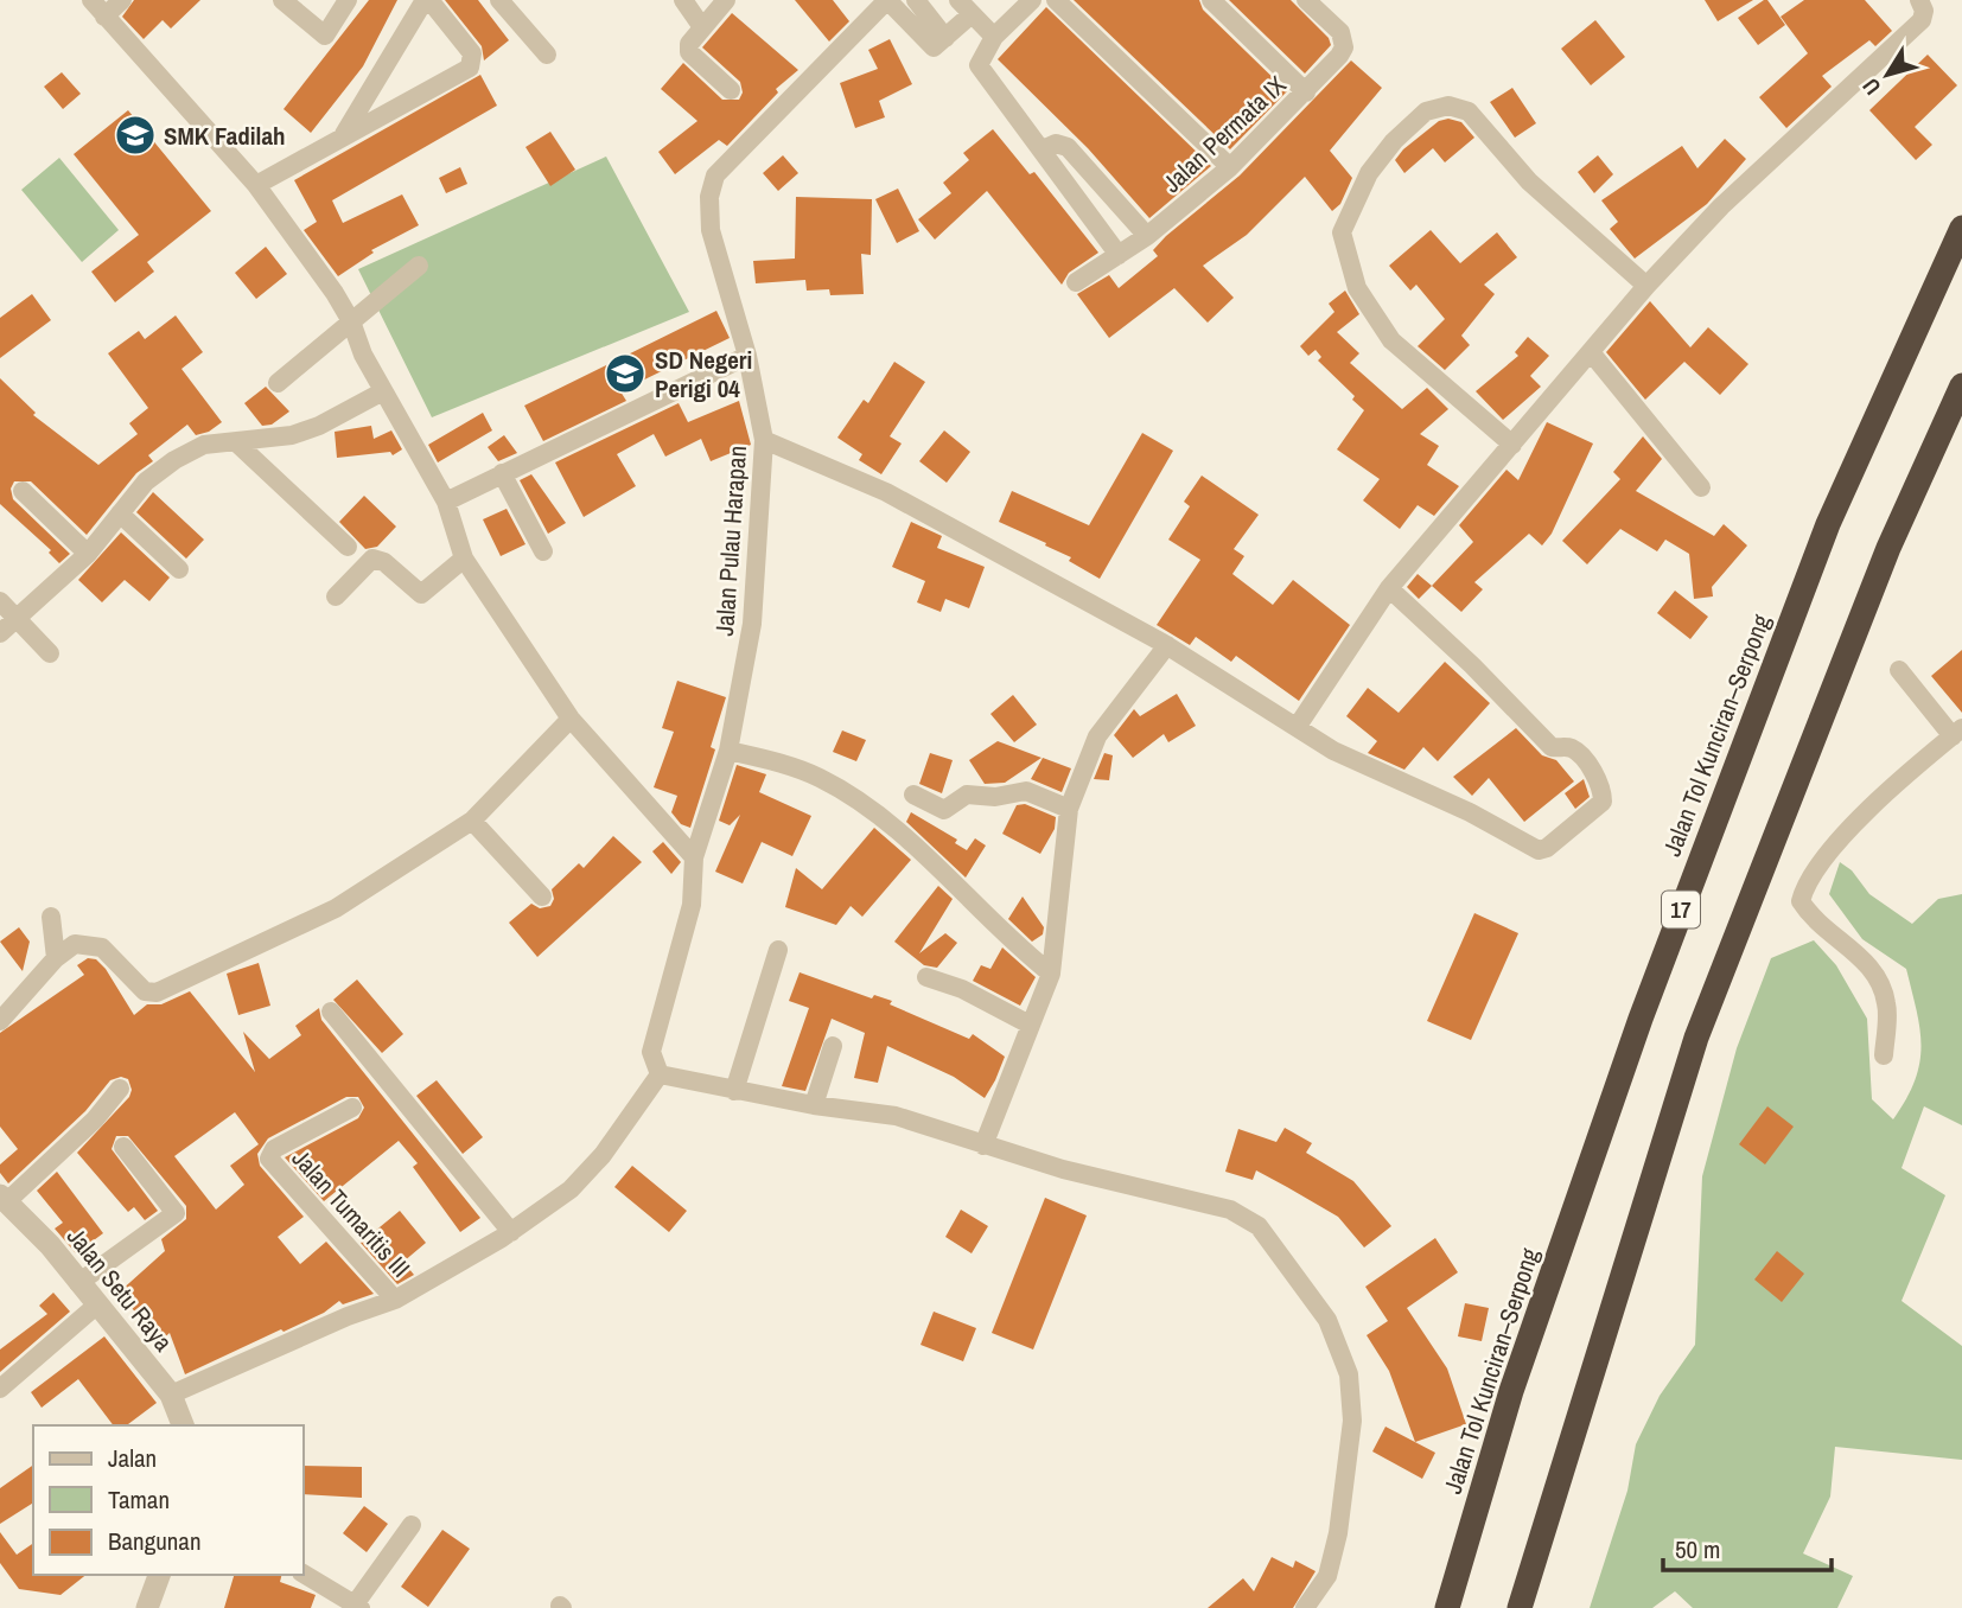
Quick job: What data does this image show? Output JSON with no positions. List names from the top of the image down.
{
  "streets": {
    "highway": ["Jalan Tol Kunciran–Serpong", "17"],
    "street": [
      "Jalan Permata IX",
      "Jalan Pulau Harapan",
      "Jalan Tumaritis III",
      "Jalan Setu Raya"
    ]
  },
  "places": {
    "school or university": ["SMK Fadilah", "SD Negeri Perigi 04"]
  },
  "legend": ["Jalan", "Taman", "Bangunan"],
  "scale_bar": "50 m",
  "north": "bottom left"
}
